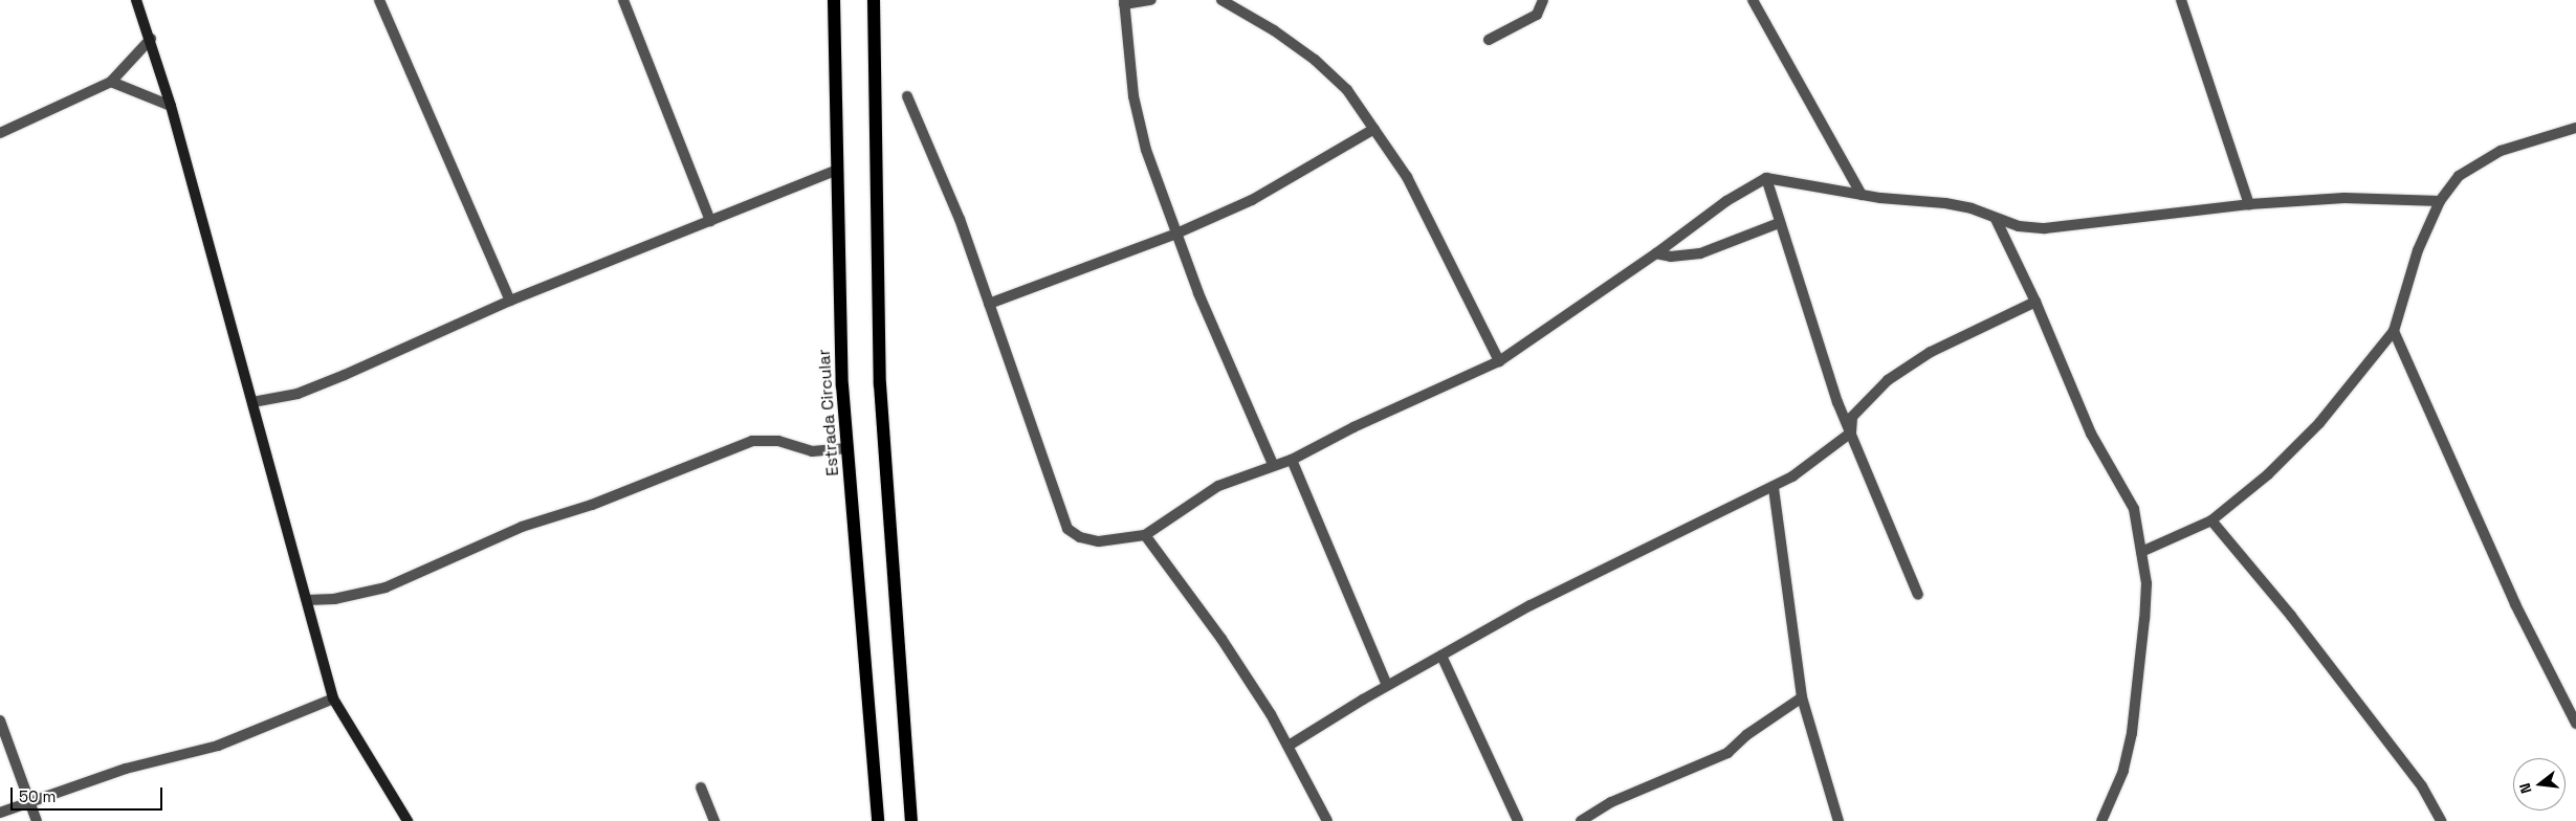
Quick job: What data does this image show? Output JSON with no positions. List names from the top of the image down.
{
  "streets": {
    "main road": ["Estrada Circular"]
  },
  "scale_bar": "50 m",
  "north": "left"
}
